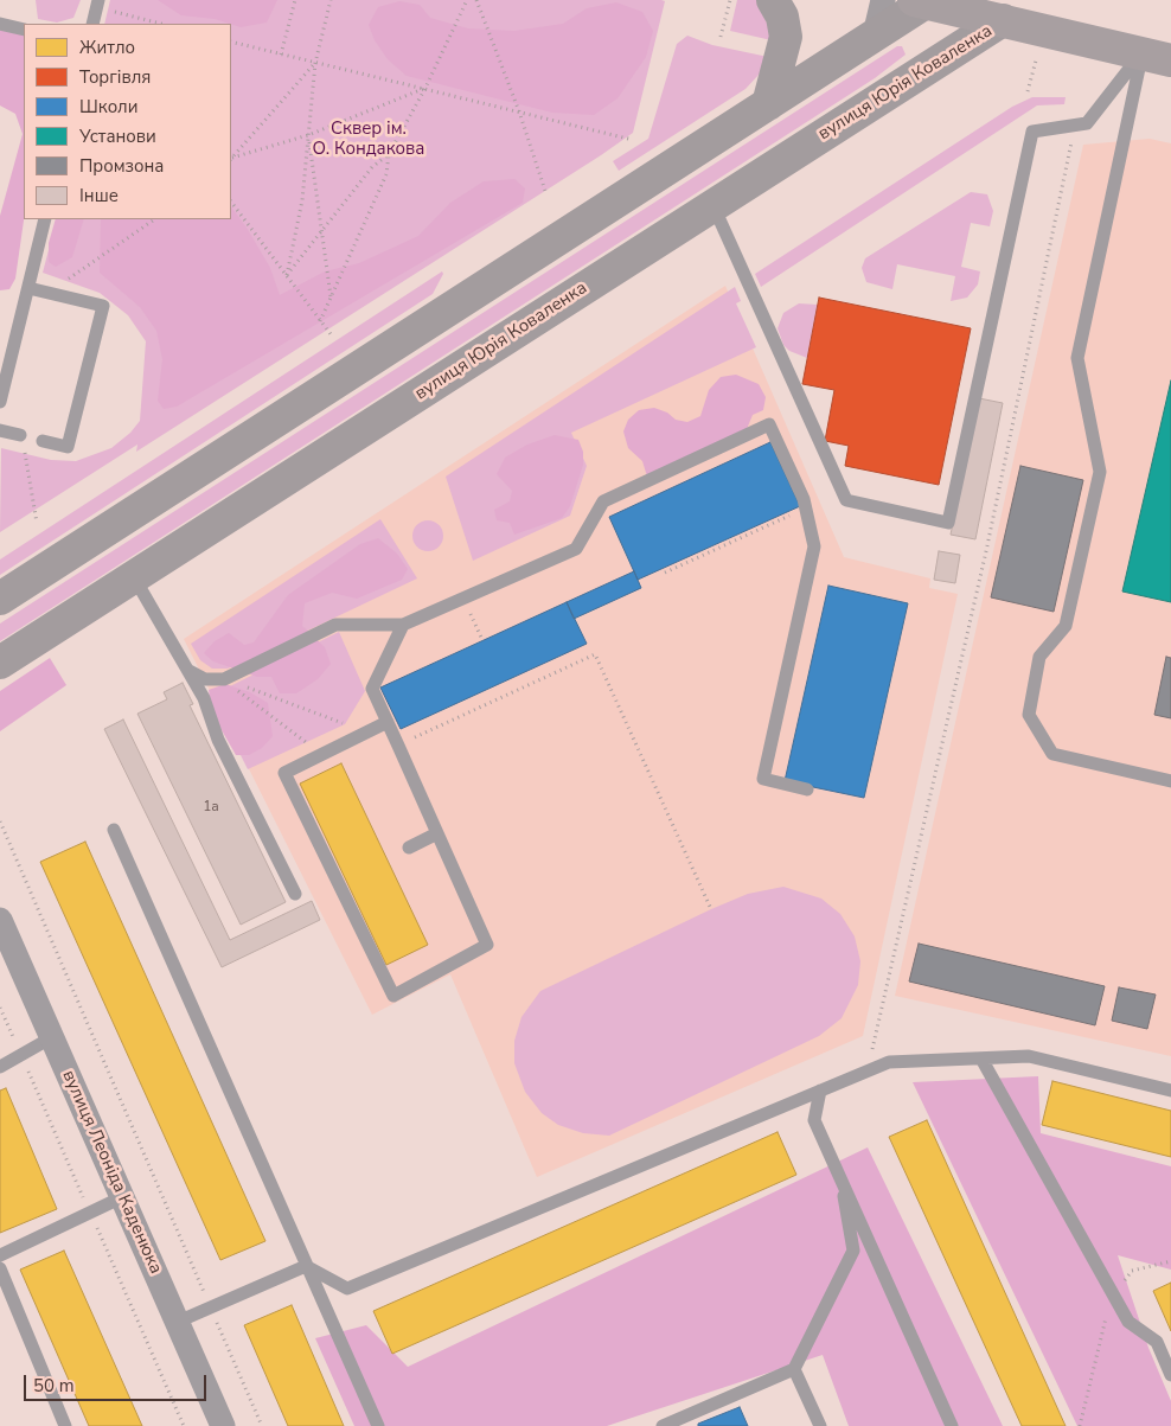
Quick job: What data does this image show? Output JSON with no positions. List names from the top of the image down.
{
  "streets": {
    "main road": ["вулиця Юрія Коваленка"],
    "street": ["вулиця Леоніда Каденюка"]
  },
  "parks": ["Сквер ім. О. Кондакова"],
  "house_numbers": ["1а"],
  "legend": [
    "Житло",
    "Торгівля",
    "Школи",
    "Установи",
    "Промзона",
    "Інше"
  ],
  "scale_bar": "50 m"
}
